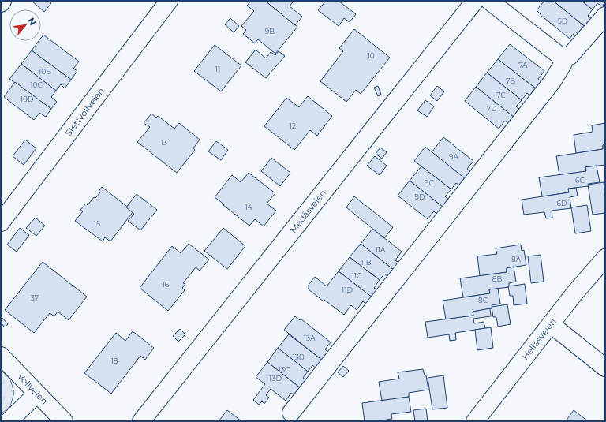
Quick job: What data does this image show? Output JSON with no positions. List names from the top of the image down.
{
  "streets": {
    "street": [
      "Slettvollveien",
      "Medåsveien",
      "Hellåsveien",
      "Vollveien"
    ]
  },
  "house_numbers": [
    "5D",
    "9B",
    "10",
    "7A",
    "11",
    "10B",
    "7B",
    "10C",
    "7C",
    "10D",
    "7D",
    "12",
    "13",
    "9A",
    "6C",
    "9C",
    "9D",
    "6D",
    "14",
    "15",
    "11A",
    "8A",
    "11B",
    "11C",
    "8B",
    "16",
    "11D",
    "37",
    "8C",
    "13A",
    "13B",
    "18",
    "13C",
    "13D"
  ],
  "north": "top right"
}
